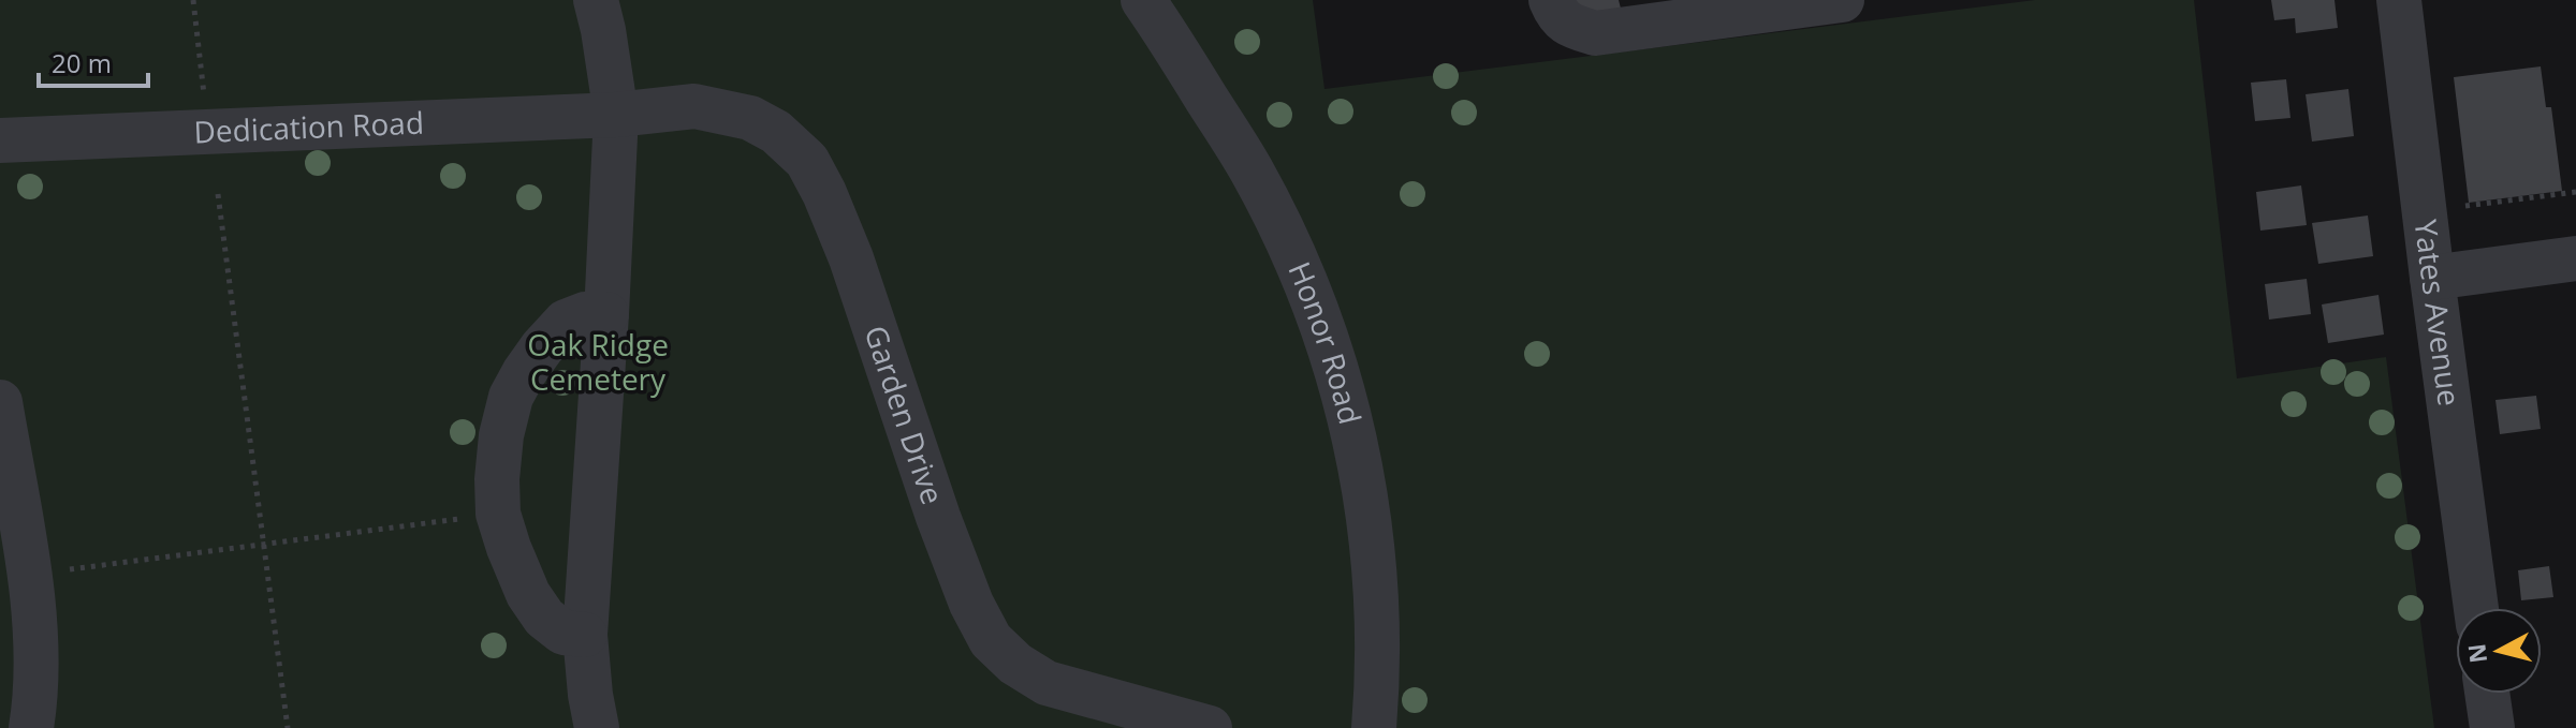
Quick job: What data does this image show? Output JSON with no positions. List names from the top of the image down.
{
  "streets": {
    "street": [
      "Dedication Road",
      "Yates Avenue",
      "Honor Road",
      "Garden Drive"
    ]
  },
  "crossings": [
    ["Dedication Road", "Garden Drive"]
  ],
  "parks": ["Oak Ridge Cemetery"],
  "scale_bar": "20 m",
  "north": "left"
}
